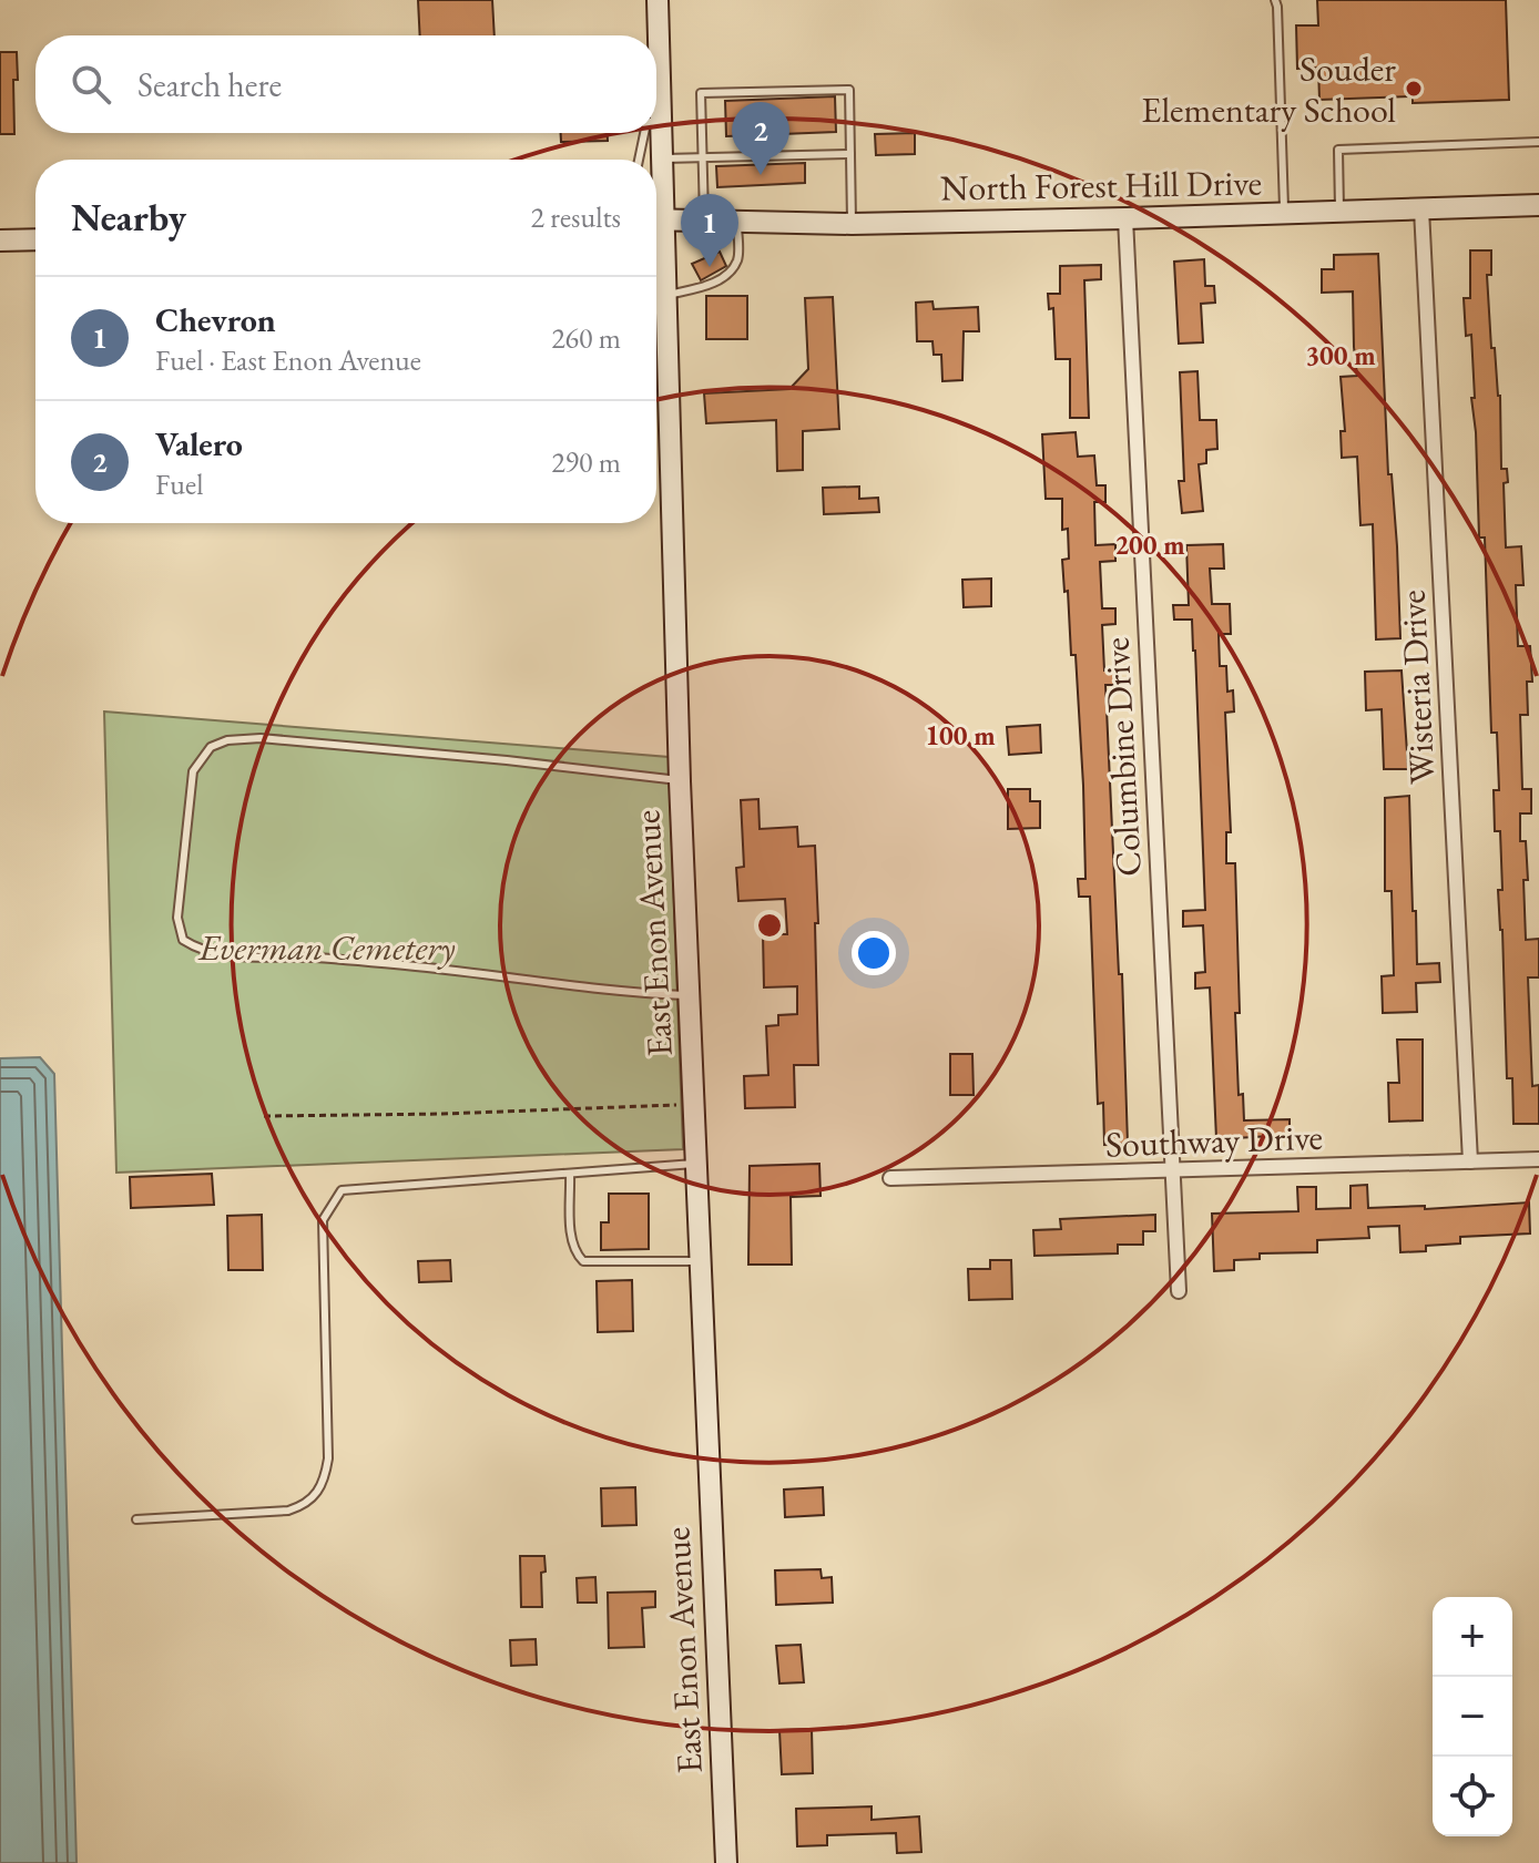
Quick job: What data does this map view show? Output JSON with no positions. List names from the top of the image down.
{
  "streets": {
    "street": [
      "North Forest Hill Drive",
      "Wisteria Drive",
      "Columbine Drive",
      "East Enon Avenue",
      "Southway Drive"
    ]
  },
  "crossings": [
    ["North Forest Hill Drive", "Wisteria Drive"],
    ["North Forest Hill Drive", "Columbine Drive"],
    ["Wisteria Drive", "Southway Drive"],
    ["Columbine Drive", "Southway Drive"]
  ],
  "parks": ["Everman Cemetery"],
  "places": ["Souder Elementary School"],
  "page": {
    "search": "Search here",
    "pins": ["2", "1"],
    "heading": ["Nearby", "2 results"],
    "list": [
      {
        "mark": "1",
        "name": "Chevron",
        "note": "Fuel · East Enon Avenue",
        "value": "260 m"
      },
      {
        "mark": "2",
        "name": "Valero",
        "note": "Fuel",
        "value": "290 m"
      }
    ],
    "map_buttons": ["+", "−"]
  },
  "rings": ["300 m", "200 m", "100 m"]
}
